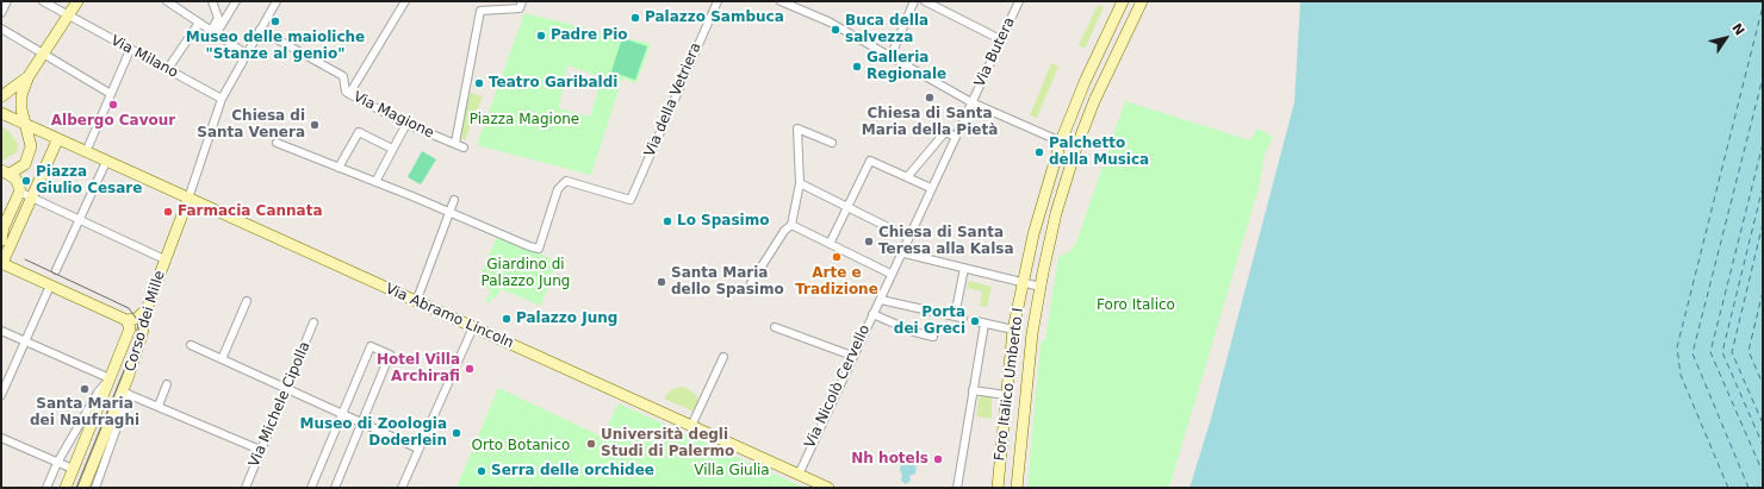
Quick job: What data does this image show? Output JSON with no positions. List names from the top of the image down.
{
  "streets": {
    "street": [
      "Via Butera",
      "Via Milano",
      "Via della Vetriera",
      "Via Magione",
      "Via Abramo Lincoln",
      "Corso dei Mille",
      "Foro Italico Umberto I",
      "Via Nicolò Cervello",
      "Via Michele Cipolla"
    ]
  },
  "crossings": [
    ["Via Butera", "Via Nicolò Cervello"],
    ["Via Milano", "Corso dei Mille"],
    ["Via Magione", "Corso dei Mille"],
    ["Via Abramo Lincoln", "Corso dei Mille"],
    ["Via Abramo Lincoln", "Via Nicolò Cervello"]
  ],
  "parks": [
    "Piazza Magione",
    "Giardino di Palazzo Jung",
    "Foro Italico",
    "Orto Botanico",
    "Villa Giulia"
  ],
  "places": [
    "Palazzo Sambuca",
    "Museo delle maioliche \"Stanze al genio\"",
    "Buca della salvezza",
    "Padre Pio",
    "Galleria Regionale",
    "Teatro Garibaldi",
    "Chiesa di Santa Maria della Pietà",
    "Albergo Cavour",
    "Chiesa di Santa Venera",
    "Palchetto della Musica",
    "Piazza Giulio Cesare",
    "Farmacia Cannata",
    "Lo Spasimo",
    "Chiesa di Santa Teresa alla Kalsa",
    "Arte e Tradizione",
    "Santa Maria dello Spasimo",
    "Palazzo Jung",
    "Porta dei Greci",
    "Hotel Villa Archirafi",
    "Santa Maria dei Naufraghi",
    "Museo di Zoologia Doderlein",
    "Università degli Studi di Palermo",
    "Nh hotels",
    "Serra delle orchidee"
  ],
  "north": "top right"
}
